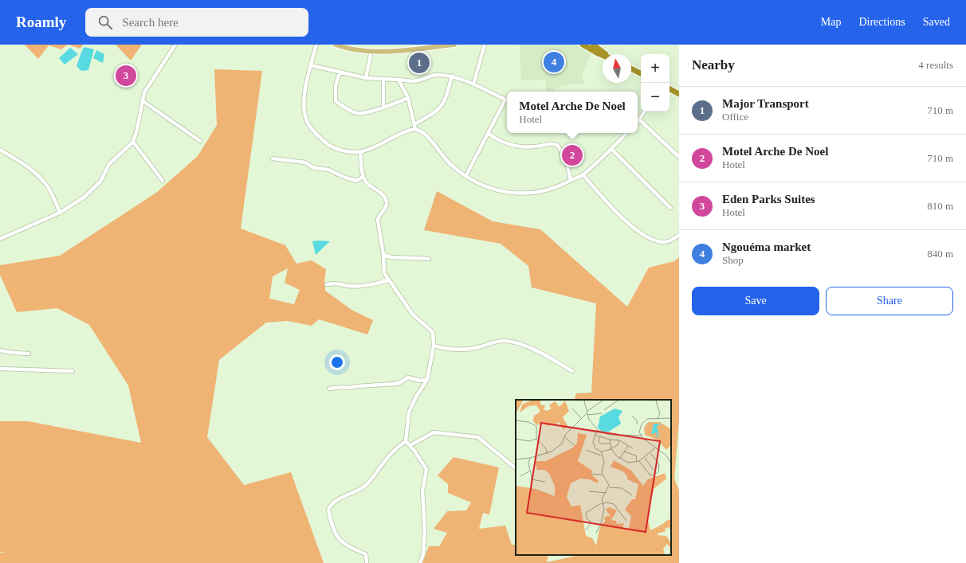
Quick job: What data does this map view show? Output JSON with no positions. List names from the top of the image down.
{
  "north": "top",
  "page": {
    "header": "Roamly",
    "search": "Search here",
    "nav": ["Map", "Directions", "Saved"],
    "heading": ["Nearby", "4 results"],
    "pins": [
      "4",
      "1",
      "3",
      "2"
    ],
    "map_buttons": ["+", "−"],
    "list": [
      {
        "mark": "1",
        "name": "Major Transport",
        "note": "Office",
        "value": "710 m"
      },
      {
        "mark": "2",
        "name": "Motel Arche De Noel",
        "note": "Hotel",
        "value": "710 m"
      },
      {
        "mark": "3",
        "name": "Eden Parks Suites",
        "note": "Hotel",
        "value": "810 m"
      },
      {
        "mark": "4",
        "name": "Ngouéma market",
        "note": "Shop",
        "value": "840 m"
      }
    ],
    "popup": ["Motel Arche De Noel", "Hotel"],
    "buttons": ["Save", "Share"]
  }
}
